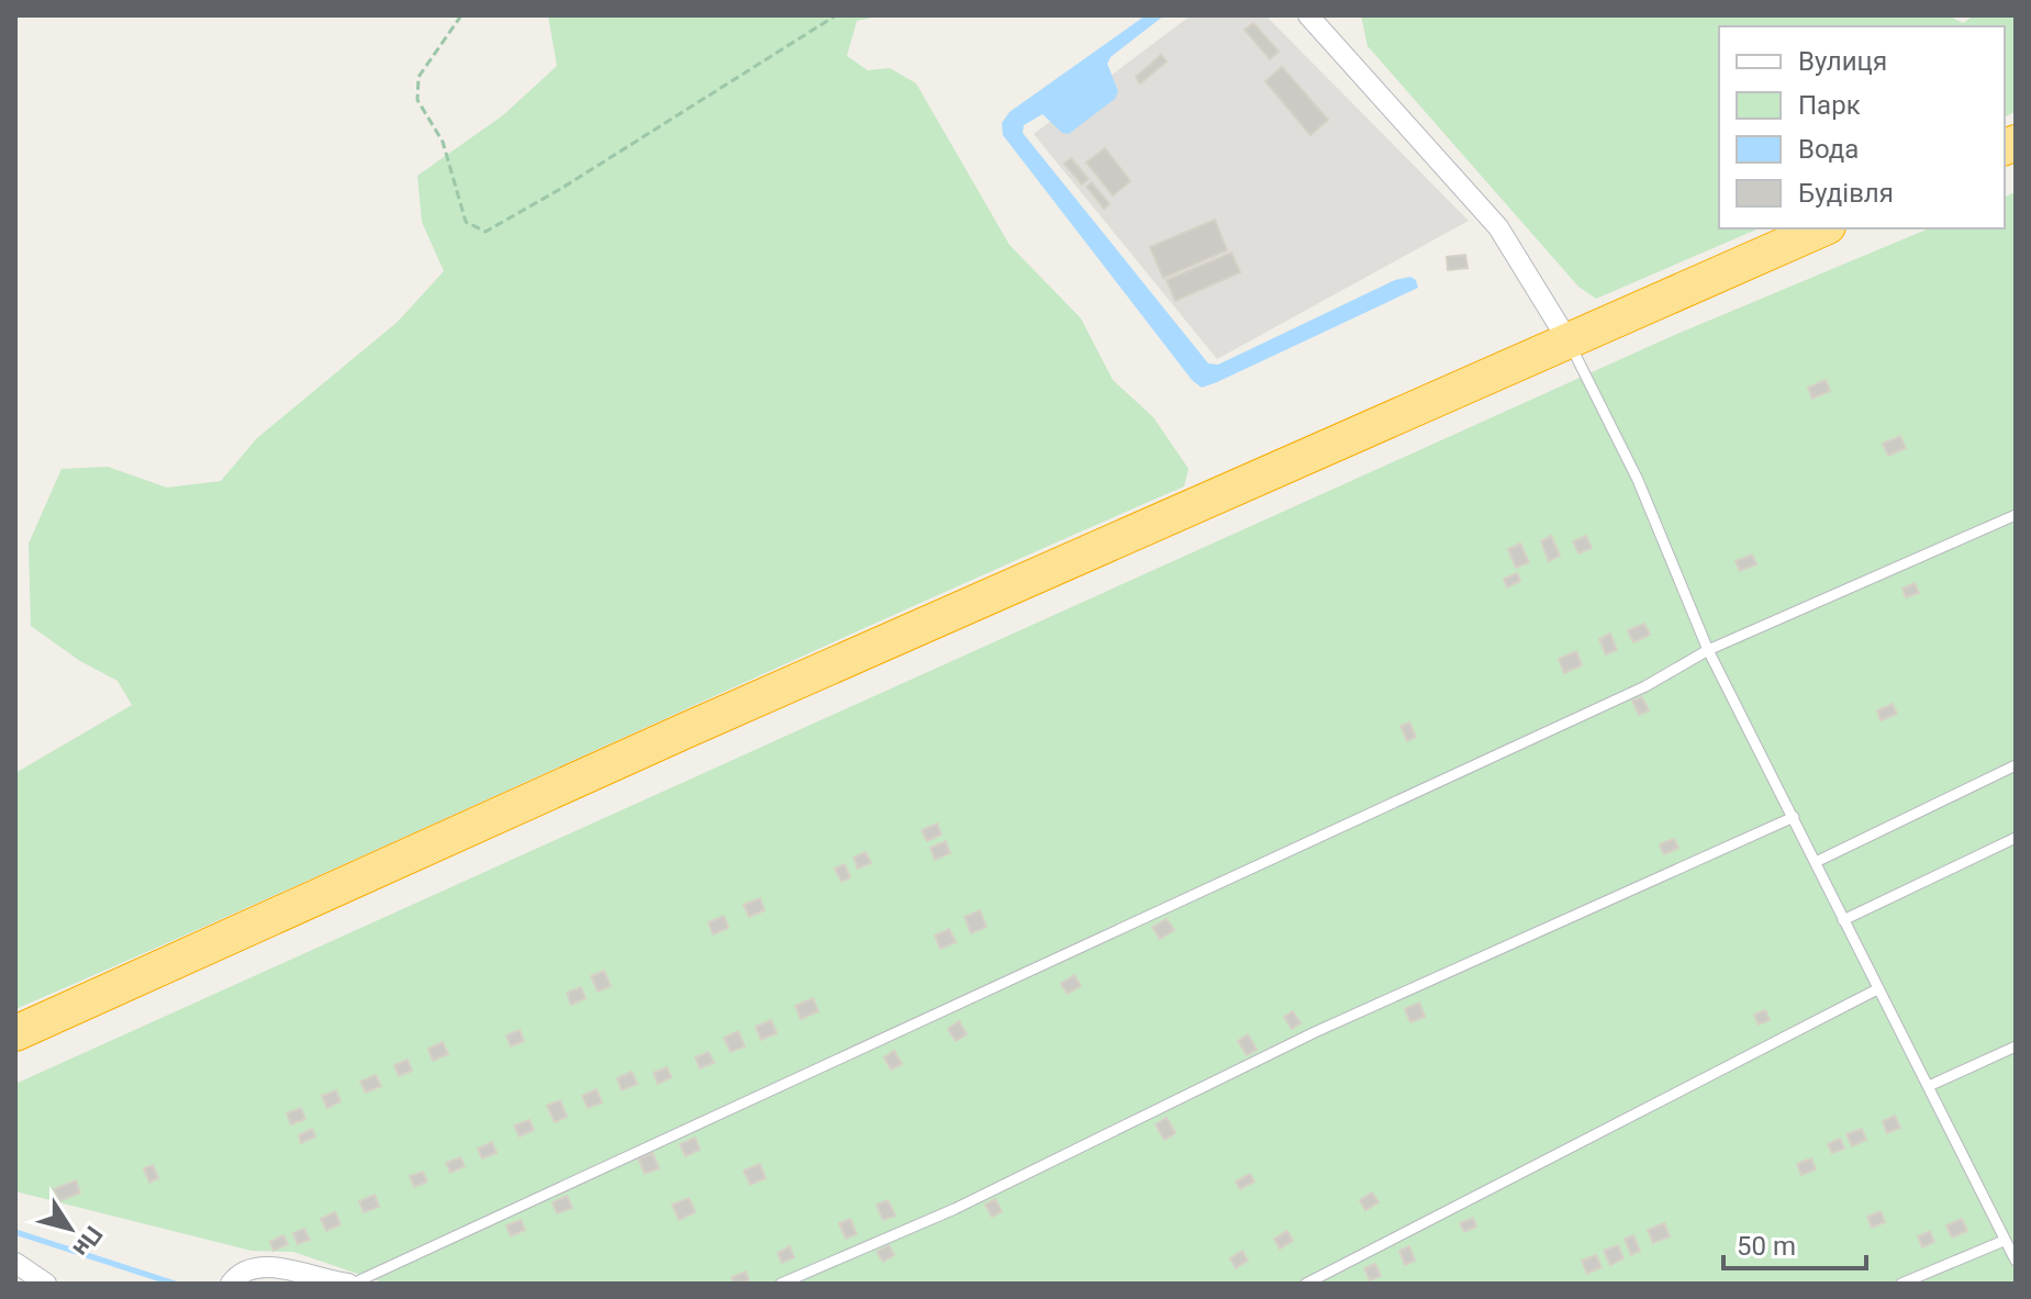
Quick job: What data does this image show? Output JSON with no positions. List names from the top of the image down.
{
  "legend": [
    "Вулиця",
    "Парк",
    "Вода",
    "Будівля"
  ],
  "scale_bar": "50 m",
  "north": "bottom right"
}
